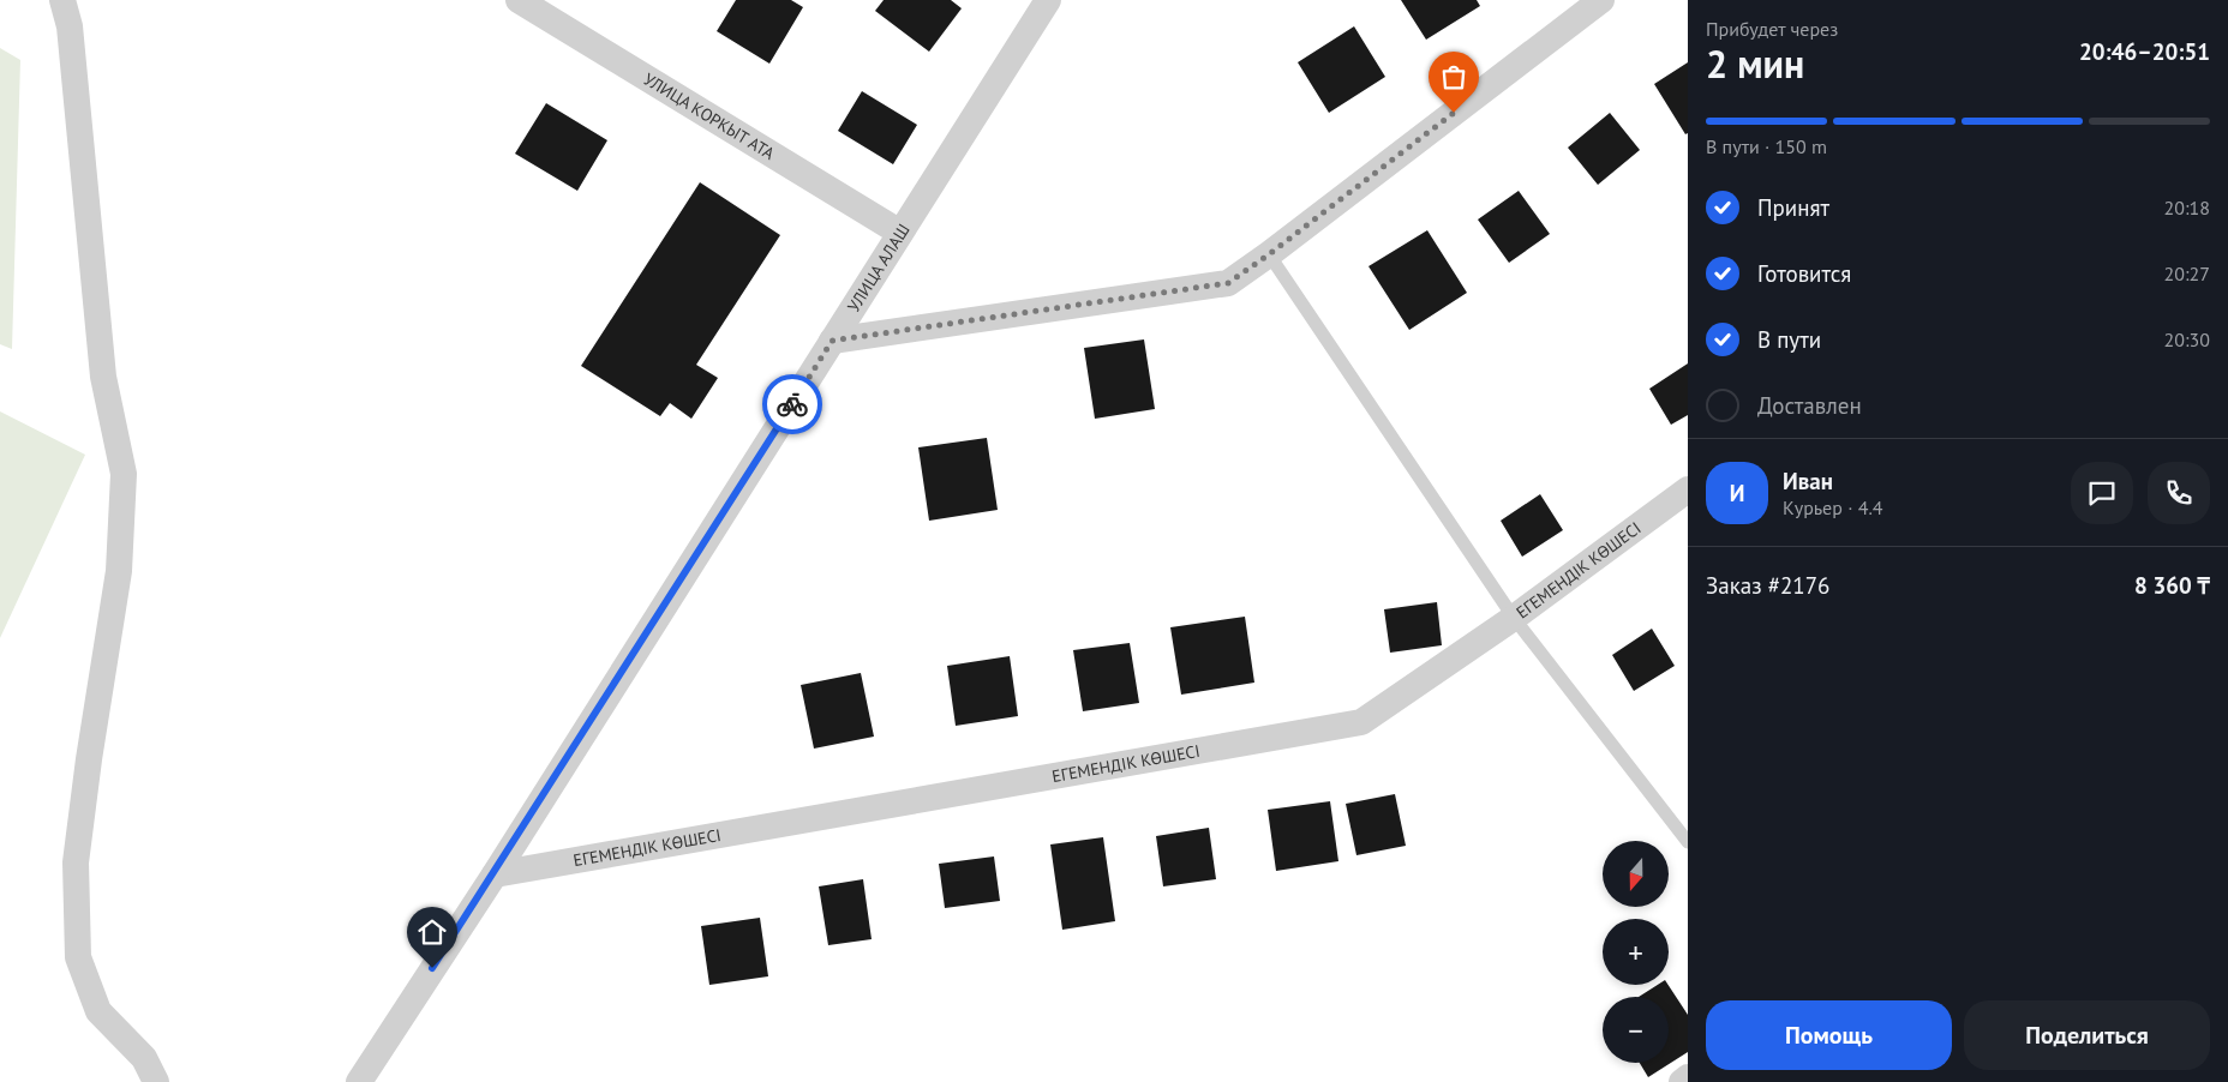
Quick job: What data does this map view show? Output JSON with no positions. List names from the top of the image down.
{
  "streets": {
    "street": ["УЛИЦА КОРКЫТ АТА", "УЛИЦА АЛАШ", "ЕГЕМЕНДІК КӨШЕСІ"]
  },
  "crossings": [
    ["УЛИЦА КОРКЫТ АТА", "УЛИЦА АЛАШ"],
    ["УЛИЦА АЛАШ", "ЕГЕМЕНДІК КӨШЕСІ"]
  ],
  "north": "bottom",
  "page": {
    "heading": ["2 мин", "Прибудет через", "20:46–20:51"],
    "panel": [
      "Иван",
      "Курьер · 4.4",
      "Заказ #2176",
      "8 360 ₸"
    ],
    "bar": "В пути · 150 m",
    "list": [
      ["Принят", "20:18"],
      ["Готовится", "20:27"],
      ["В пути", "20:30"],
      "Доставлен"
    ],
    "round": "И",
    "map_buttons": ["+", "−"],
    "buttons": ["Помощь", "Поделиться"]
  }
}
